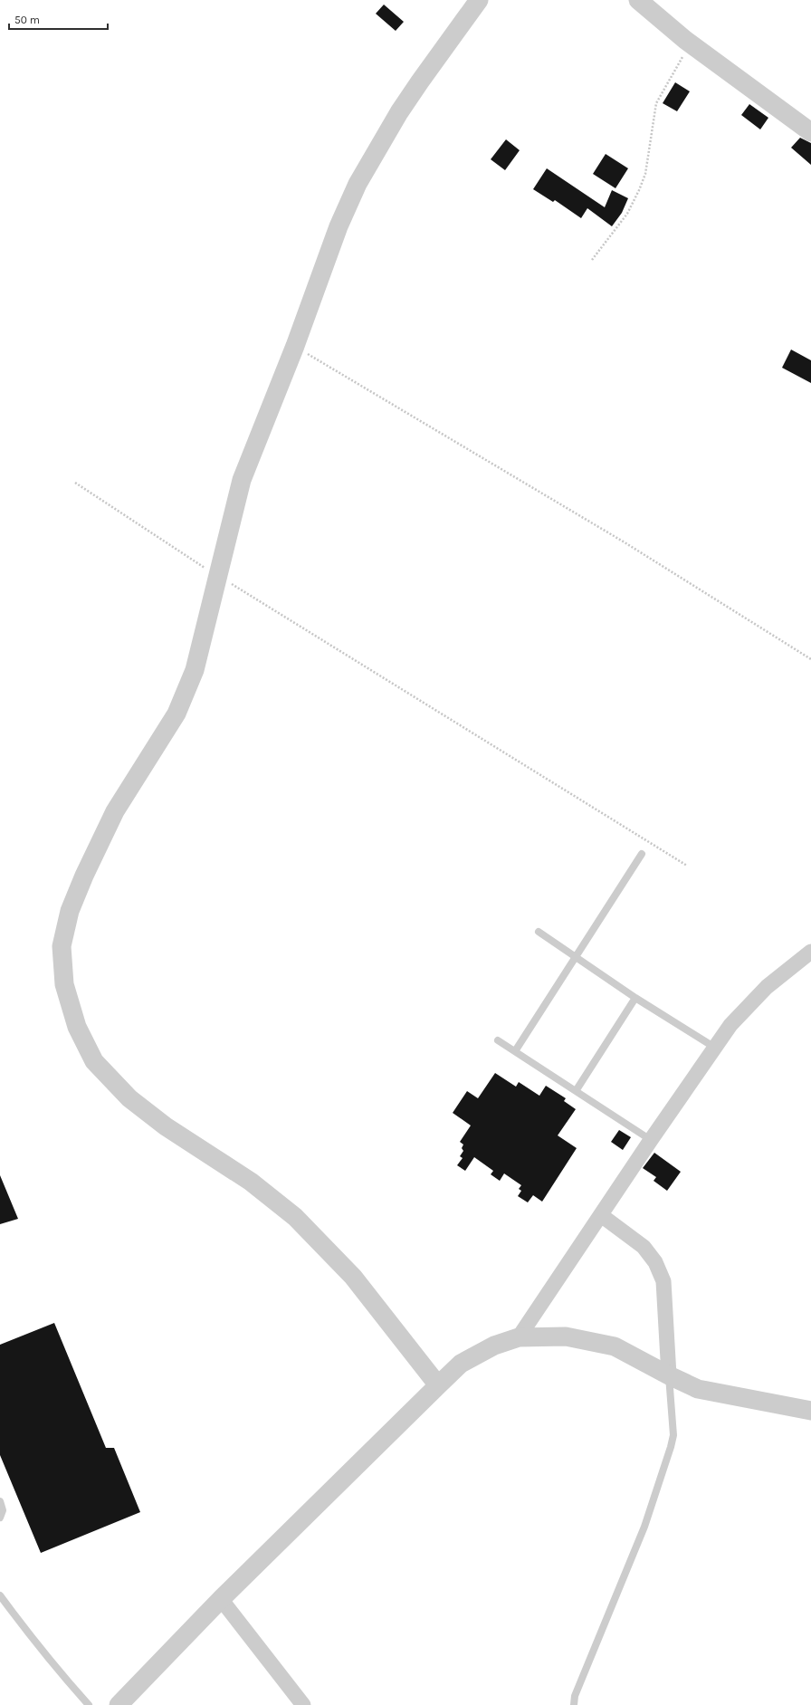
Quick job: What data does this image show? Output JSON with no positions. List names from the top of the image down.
{
  "scale_bar": "50 m"
}
